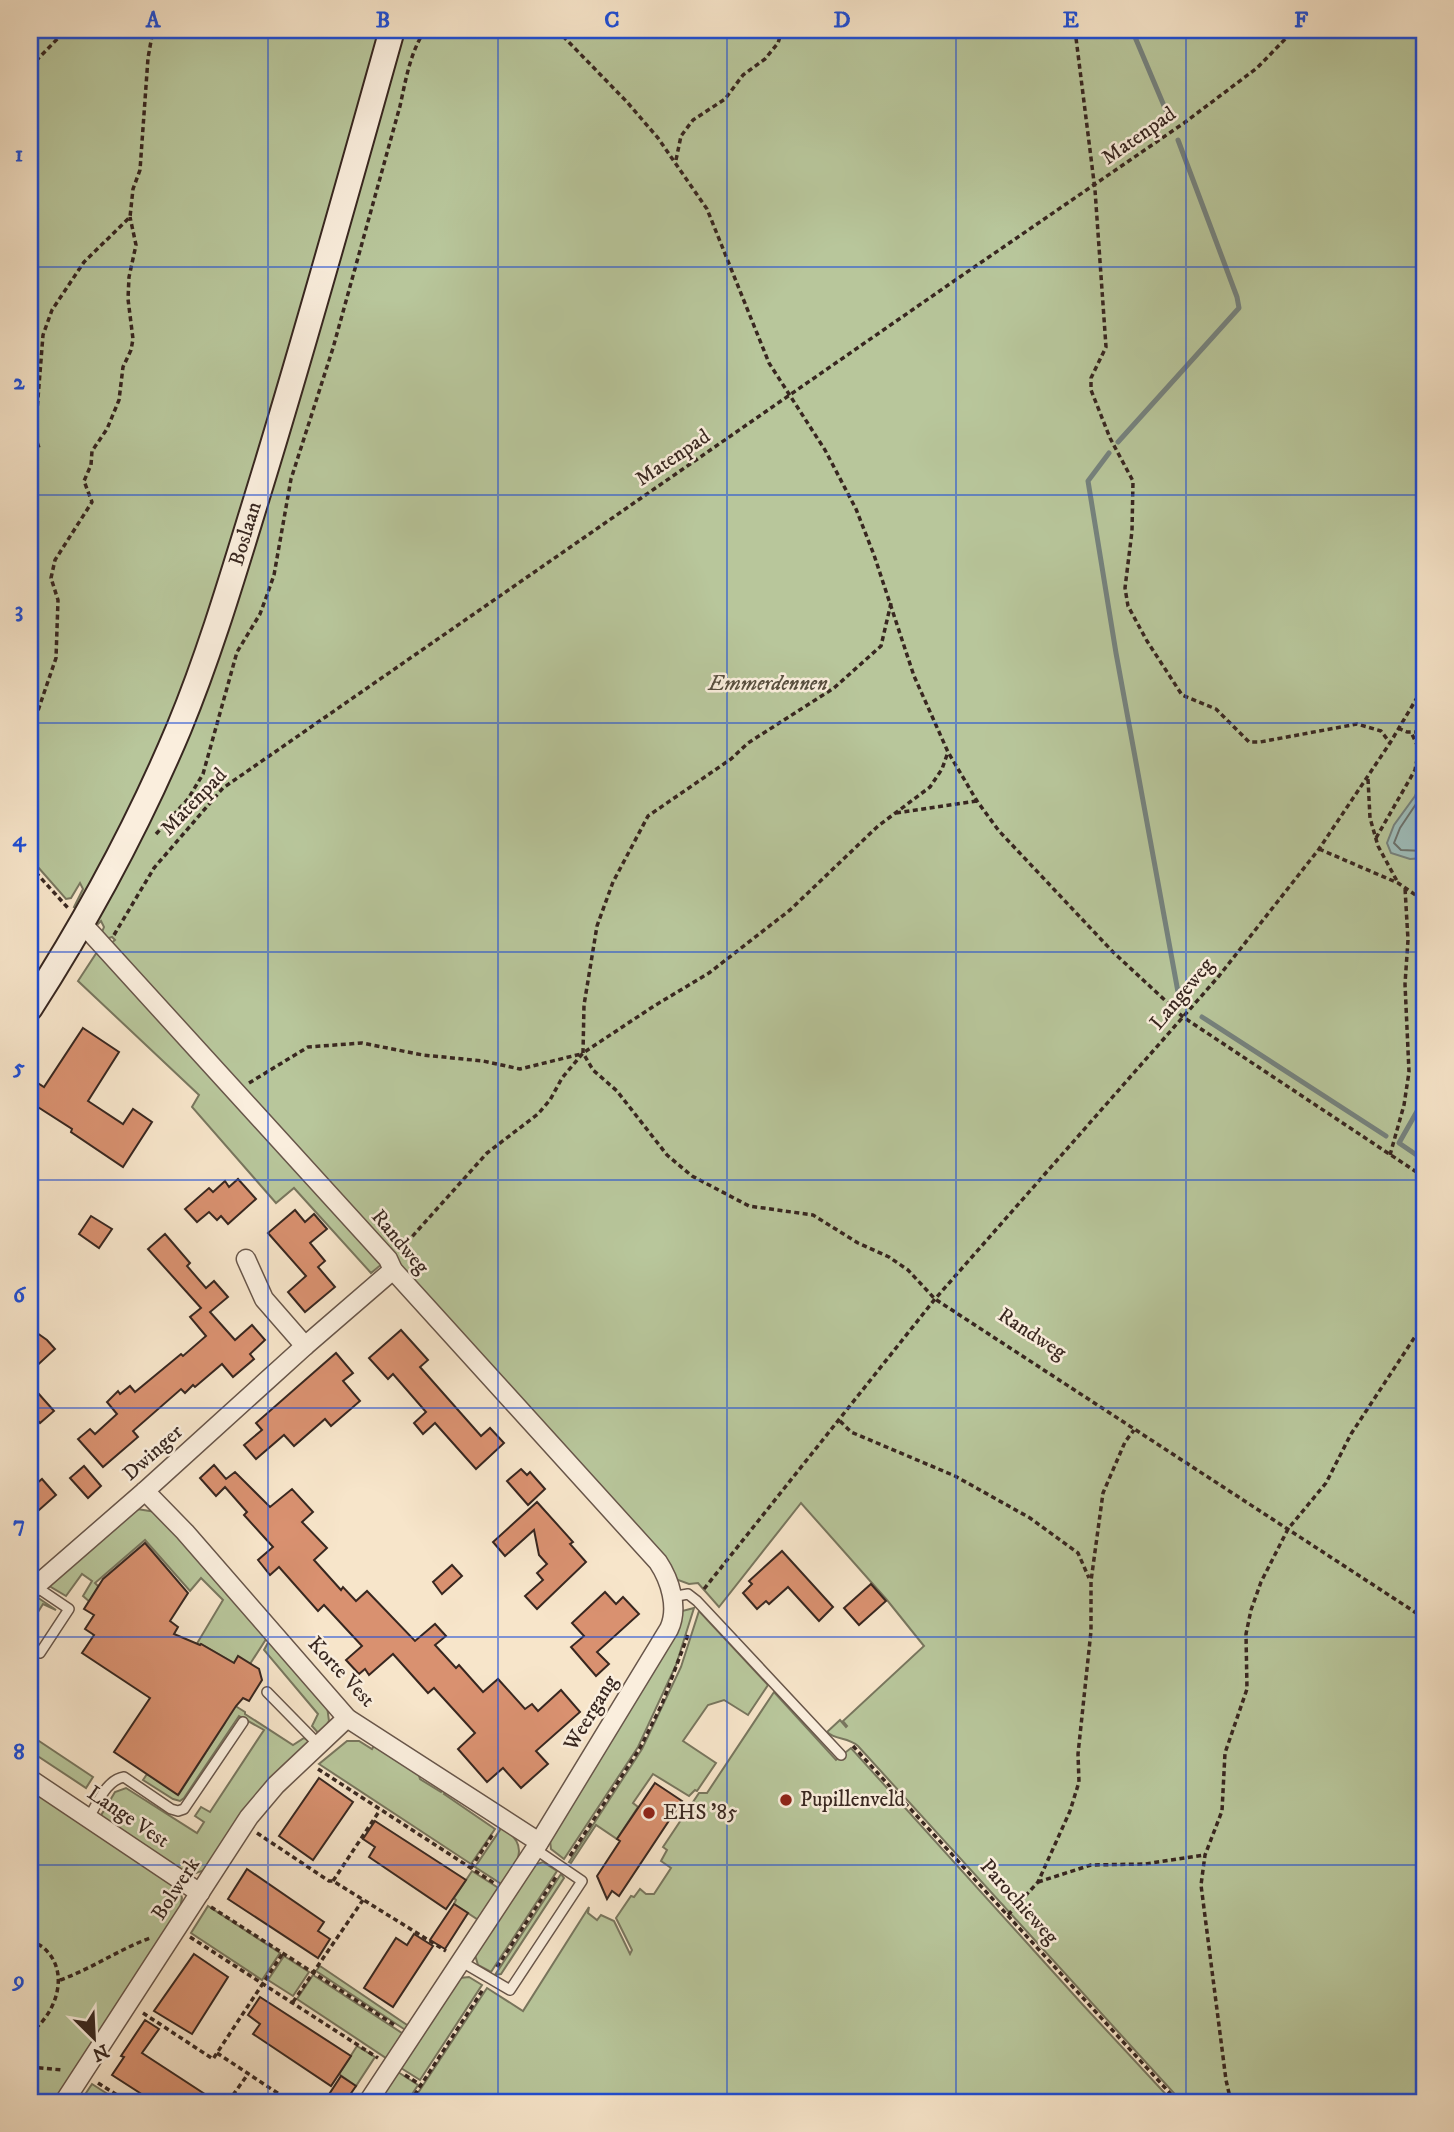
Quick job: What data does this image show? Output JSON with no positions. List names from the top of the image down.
{
  "streets": {
    "main road": ["Boslaan"],
    "street": [
      "Randweg",
      "Dwinger",
      "Korte Vest",
      "Weergang",
      "Lange Vest",
      "Bolwerk"
    ],
    "path": ["Matenpad", "Langeweg", "Parochieweg"]
  },
  "crossings": [
    ["Matenpad", "Randweg"],
    ["Boslaan", "Randweg"],
    ["Langeweg", "Randweg"],
    ["Randweg", "Dwinger"],
    ["Randweg", "Weergang"],
    ["Dwinger", "Korte Vest"],
    ["Korte Vest", "Weergang"],
    ["Korte Vest", "Bolwerk"],
    ["Lange Vest", "Bolwerk"]
  ],
  "parks": ["Emmerdennen"],
  "places": ["Pupillenveld", "EHS '85"],
  "north": "bottom right",
  "grid": {
    "columns": [
      "A",
      "B",
      "C",
      "D",
      "E",
      "F"
    ],
    "rows": [
      "1",
      "2",
      "3",
      "4",
      "5",
      "6",
      "7",
      "8",
      "9"
    ]
  }
}
